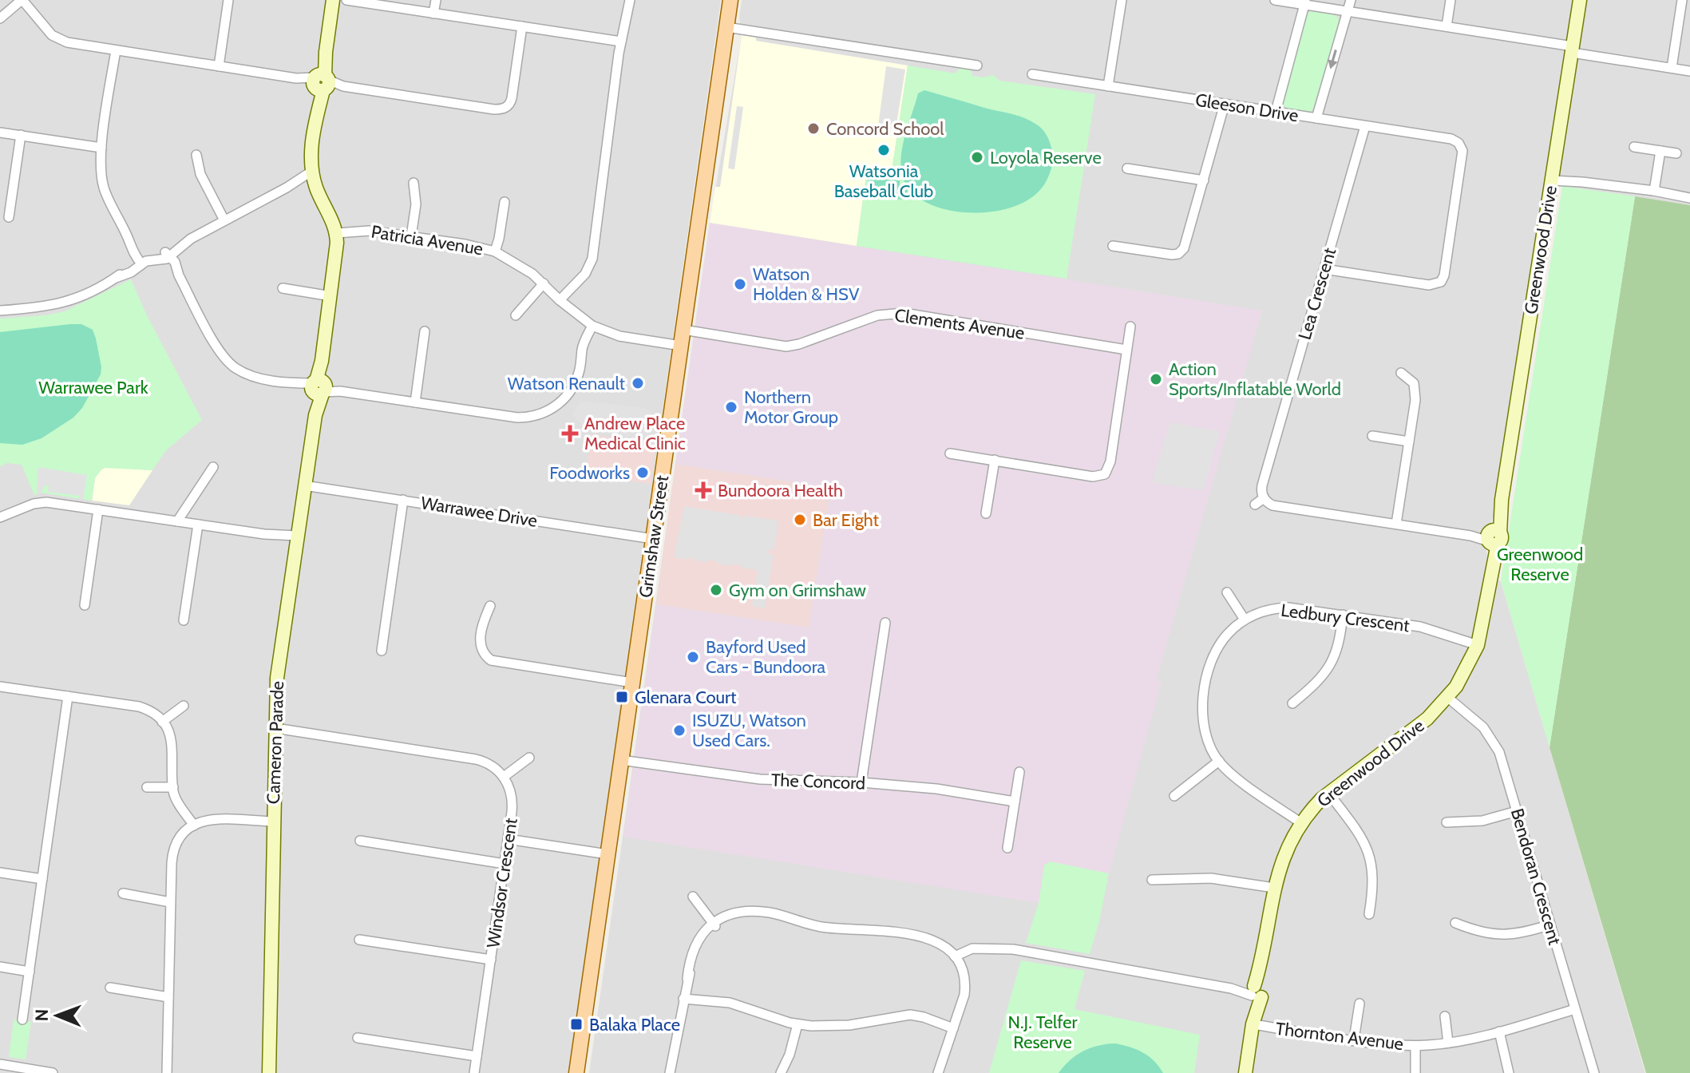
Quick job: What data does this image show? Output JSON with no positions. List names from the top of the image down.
{
  "streets": {
    "main road": ["Grimshaw Street"],
    "street": [
      "Gleeson Drive",
      "Patricia Avenue",
      "Greenwood Drive",
      "Lea Crescent",
      "Clements Avenue",
      "Warrawee Drive",
      "Ledbury Crescent",
      "Cameron Parade",
      "The Concord",
      "Bendoran Crescent",
      "Windsor Crescent",
      "Thornton Avenue"
    ]
  },
  "crossings": [
    ["Gleeson Drive", "Lea Crescent"],
    ["Patricia Avenue", "Grimshaw Street"],
    ["Patricia Avenue", "Cameron Parade"],
    ["Greenwood Drive", "Ledbury Crescent"],
    ["Greenwood Drive", "Bendoran Crescent"],
    ["Greenwood Drive", "Thornton Avenue"],
    ["Clements Avenue", "Grimshaw Street"],
    ["Warrawee Drive", "Grimshaw Street"],
    ["Warrawee Drive", "Cameron Parade"],
    ["Grimshaw Street", "The Concord"],
    ["Bendoran Crescent", "Thornton Avenue"]
  ],
  "parks": ["Warrawee Park", "Greenwood Reserve", "N.J. Telfer Reserve"],
  "places": {
    "other": [
      "Concord School",
      "Watsonia Baseball Club",
      "Loyola Reserve",
      "Watson Holden & HSV",
      "Action Sports/Inflatable World",
      "Watson Renault",
      "Northern Motor Group",
      "Foodworks",
      "Bar Eight",
      "Gym on Grimshaw",
      "Bayford Used Cars - Bundoora",
      "ISUZU, Watson Used Cars."
    ],
    "health": ["Andrew Place Medical Clinic", "Bundoora Health"],
    "transit": ["Glenara Court", "Balaka Place"]
  },
  "north": "left"
}
